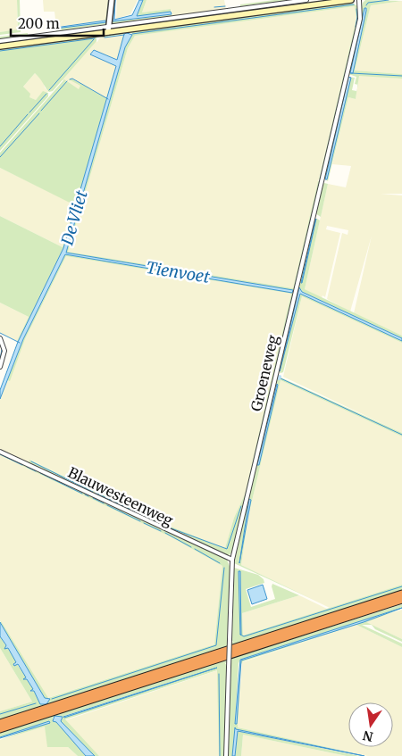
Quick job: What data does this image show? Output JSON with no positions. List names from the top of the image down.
{
  "streets": {
    "street": ["Groeneweg", "Blauwesteenweg"]
  },
  "crossings": [
    ["Groeneweg", "Blauwesteenweg"]
  ],
  "water": ["De Vliet", "Tienvoet"],
  "scale_bar": "200 m",
  "north": "bottom"
}
